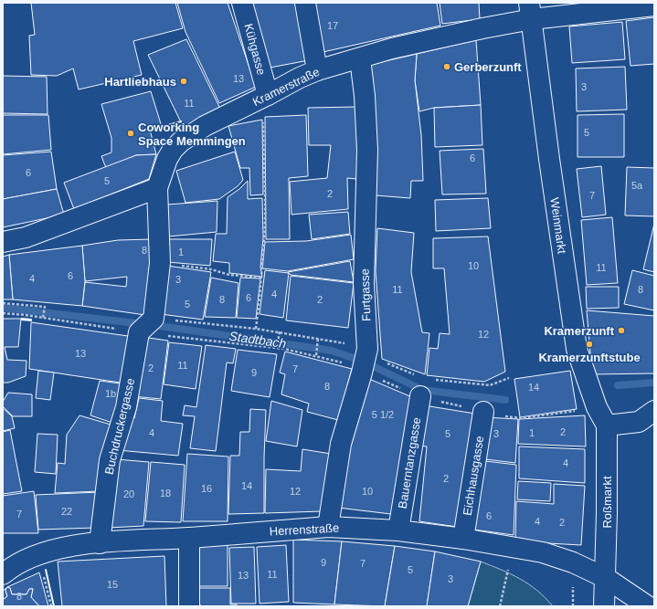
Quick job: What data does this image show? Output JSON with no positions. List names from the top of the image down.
{
  "streets": {
    "street": [
      "Kühgasse",
      "Kramerstraße",
      "Weinmarkt",
      "Furtgasse",
      "Buchdruckergasse",
      "Bauerntanzgasse",
      "Eichhausgasse",
      "Roßmarkt",
      "Herrenstraße"
    ]
  },
  "crossings": [
    ["Kühgasse", "Kramerstraße"],
    ["Kramerstraße", "Weinmarkt"],
    ["Kramerstraße", "Furtgasse"],
    ["Kramerstraße", "Buchdruckergasse"],
    ["Weinmarkt", "Roßmarkt"],
    ["Furtgasse", "Herrenstraße"],
    ["Buchdruckergasse", "Herrenstraße"],
    ["Bauerntanzgasse", "Herrenstraße"],
    ["Eichhausgasse", "Herrenstraße"],
    ["Roßmarkt", "Herrenstraße"]
  ],
  "water": ["Stadtbach"],
  "places": [
    "Gerberzunft",
    "Hartliebhaus",
    "Coworking Space Memmingen",
    "Kramerzunft",
    "Kramerzunftstube"
  ],
  "house_numbers": [
    "17",
    "13",
    "3",
    "11",
    "5",
    "6",
    "6",
    "5",
    "5a",
    "2",
    "7",
    "8",
    "1",
    "10",
    "11",
    "6",
    "4",
    "3",
    "11",
    "8",
    "4",
    "6",
    "8",
    "2",
    "5",
    "12",
    "13",
    "11",
    "2",
    "7",
    "9",
    "8",
    "14",
    "1b",
    "5 1/2",
    "2",
    "4",
    "1",
    "5",
    "3",
    "4",
    "2",
    "14",
    "16",
    "12",
    "10",
    "18",
    "20",
    "22",
    "7",
    "6",
    "4",
    "2",
    "9",
    "7",
    "5",
    "11",
    "13",
    "3",
    "15",
    "8"
  ]
}
